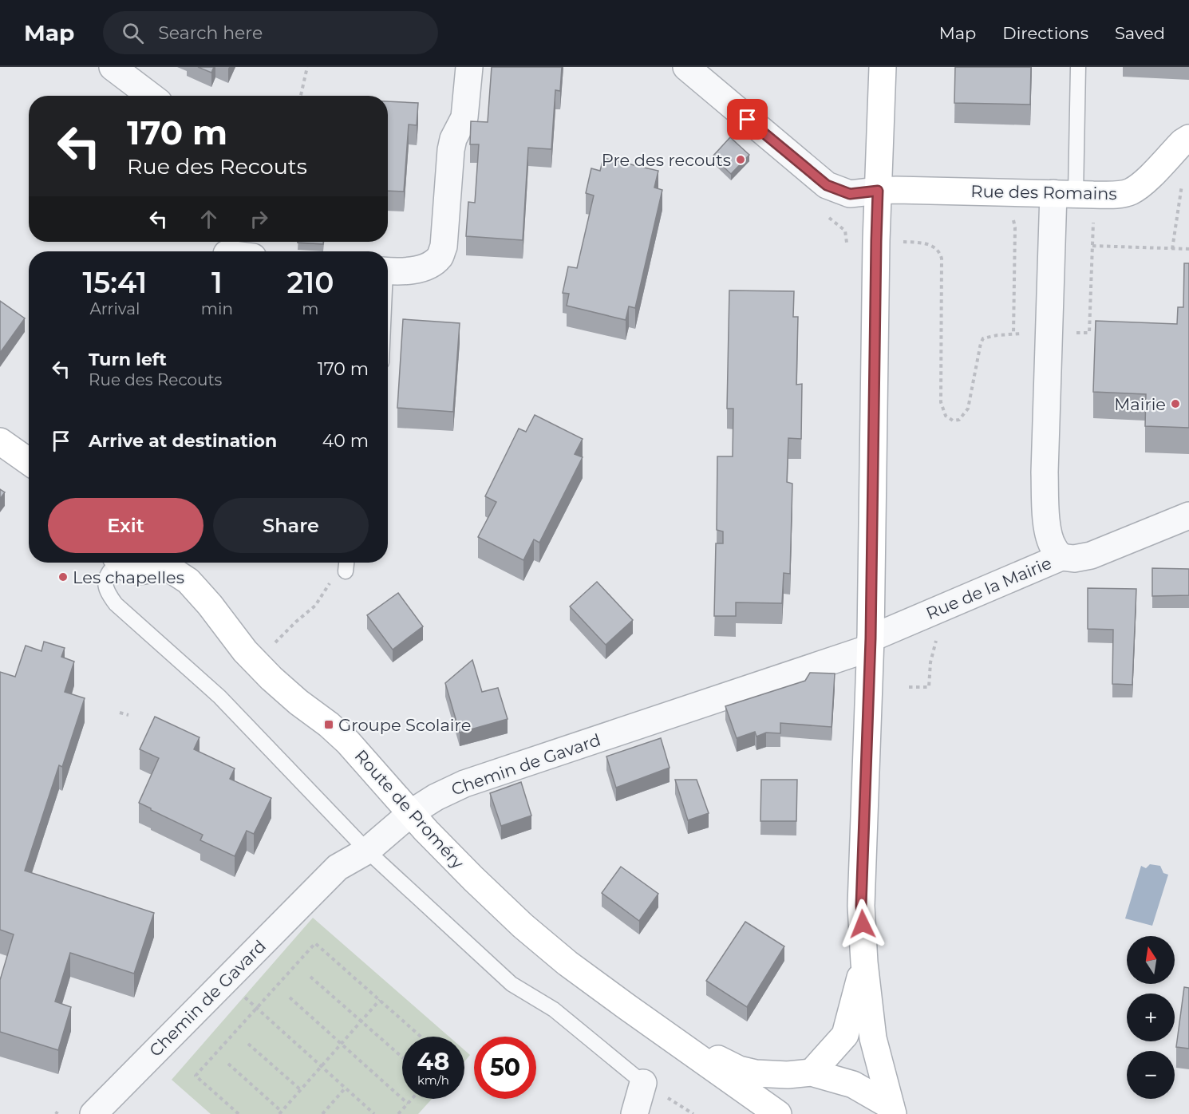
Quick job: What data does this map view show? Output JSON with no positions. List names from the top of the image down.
{
  "streets": {
    "street": [
      "Rue des Romains",
      "Rue de la Mairie",
      "Chemin de Gavard",
      "Route de Proméry"
    ]
  },
  "crossings": [
    ["Rue de la Mairie", "Chemin de Gavard"],
    ["Chemin de Gavard", "Route de Proméry"]
  ],
  "places": {
    "other": ["Pre des recouts", "Mairie", "Les chapelles"],
    "transit": ["Groupe Scolaire"]
  },
  "north": "top",
  "page": {
    "header": "Map",
    "search": "Search here",
    "nav": ["Map", "Directions", "Saved"],
    "turn": ["170 m", "Rue des Recouts"],
    "eta": [
      "15:41",
      "Arrival",
      "1",
      "min",
      "210",
      "m"
    ],
    "list": [
      {
        "name": "Turn left",
        "note": "Rue des Recouts",
        "value": "170 m"
      },
      {
        "name": "Arrive at destination",
        "value": "40 m"
      }
    ],
    "buttons": ["Exit", "Share"],
    "map_buttons": ["+", "−"],
    "speed": "48 km/h",
    "limit": "50"
  }
}
